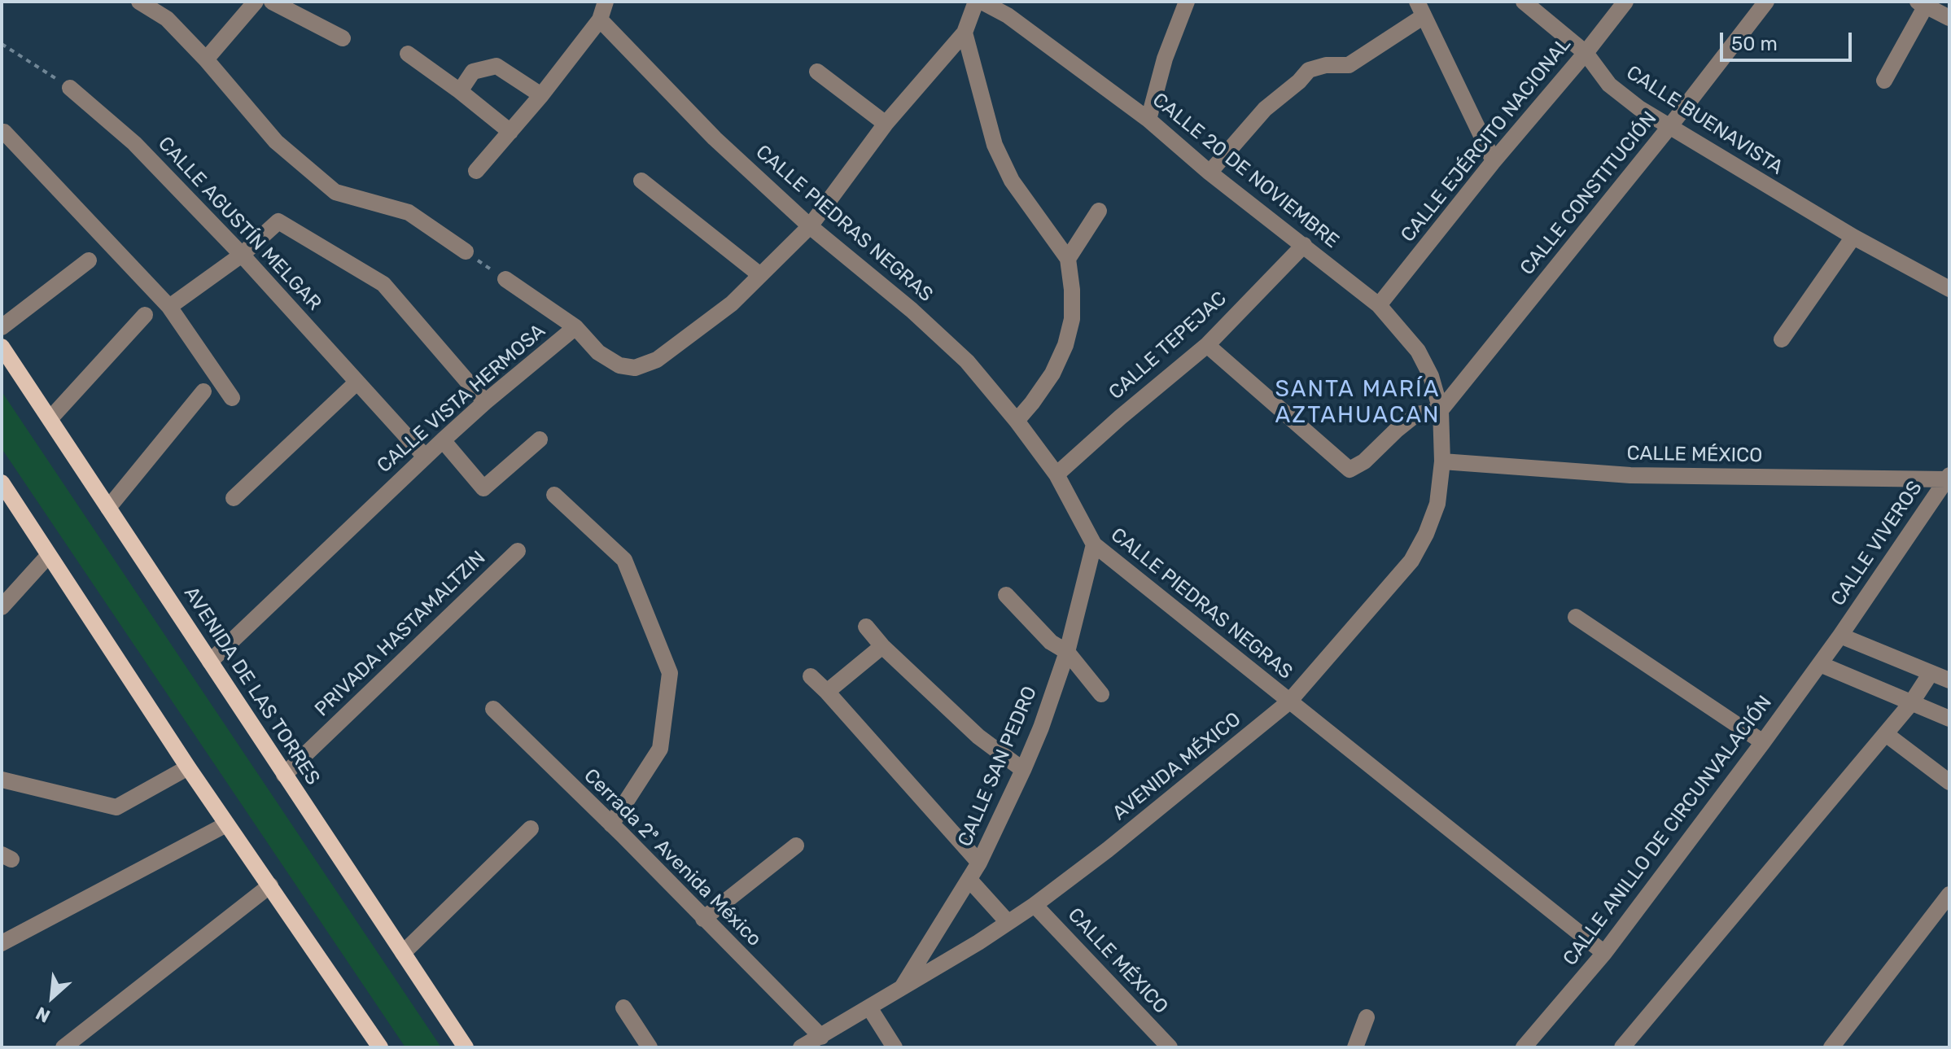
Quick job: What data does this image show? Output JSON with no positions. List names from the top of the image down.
{
  "streets": {
    "main road": ["AVENIDA DE LAS TORRES"],
    "street": [
      "CALLE BUENAVISTA",
      "CALLE EJÉRCITO NACIONAL",
      "CALLE 20 DE NOVIEMBRE",
      "CALLE CONSTITUCIÓN",
      "CALLE AGUSTÍN MELGAR",
      "CALLE PIEDRAS NEGRAS",
      "CALLE TEPEJAC",
      "CALLE VISTA HERMOSA",
      "CALLE MÉXICO",
      "CALLE VIVEROS",
      "PRIVADA HASTAMALTZIN",
      "CALLE SAN PEDRO",
      "AVENIDA MÉXICO",
      "CALLE ANILLO DE CIRCUNVALACIÓN",
      "Cerrada 2ª Avenida México"
    ]
  },
  "crossings": [
    ["CALLE BUENAVISTA", "CALLE EJÉRCITO NACIONAL"],
    ["CALLE BUENAVISTA", "CALLE CONSTITUCIÓN"],
    ["CALLE EJÉRCITO NACIONAL", "CALLE 20 DE NOVIEMBRE"],
    ["CALLE 20 DE NOVIEMBRE", "CALLE CONSTITUCIÓN"],
    ["CALLE 20 DE NOVIEMBRE", "CALLE TEPEJAC"],
    ["CALLE 20 DE NOVIEMBRE", "AVENIDA MÉXICO"],
    ["CALLE CONSTITUCIÓN", "AVENIDA MÉXICO"],
    ["CALLE AGUSTÍN MELGAR", "CALLE VISTA HERMOSA"],
    ["CALLE PIEDRAS NEGRAS", "CALLE TEPEJAC"],
    ["CALLE PIEDRAS NEGRAS", "CALLE VISTA HERMOSA"],
    ["CALLE PIEDRAS NEGRAS", "CALLE SAN PEDRO"],
    ["CALLE PIEDRAS NEGRAS", "AVENIDA MÉXICO"],
    ["CALLE PIEDRAS NEGRAS", "CALLE ANILLO DE CIRCUNVALACIÓN"],
    ["CALLE VISTA HERMOSA", "AVENIDA DE LAS TORRES"],
    ["CALLE MÉXICO", "CALLE VIVEROS"],
    ["CALLE MÉXICO", "AVENIDA MÉXICO"],
    ["CALLE VIVEROS", "CALLE ANILLO DE CIRCUNVALACIÓN"],
    ["PRIVADA HASTAMALTZIN", "AVENIDA DE LAS TORRES"],
    ["CALLE SAN PEDRO", "AVENIDA MÉXICO"],
    ["AVENIDA MÉXICO", "Cerrada 2ª Avenida México"]
  ],
  "districts": ["SANTA MARÍA AZTAHUACAN"],
  "scale_bar": "50 m",
  "north": "bottom left"
}
